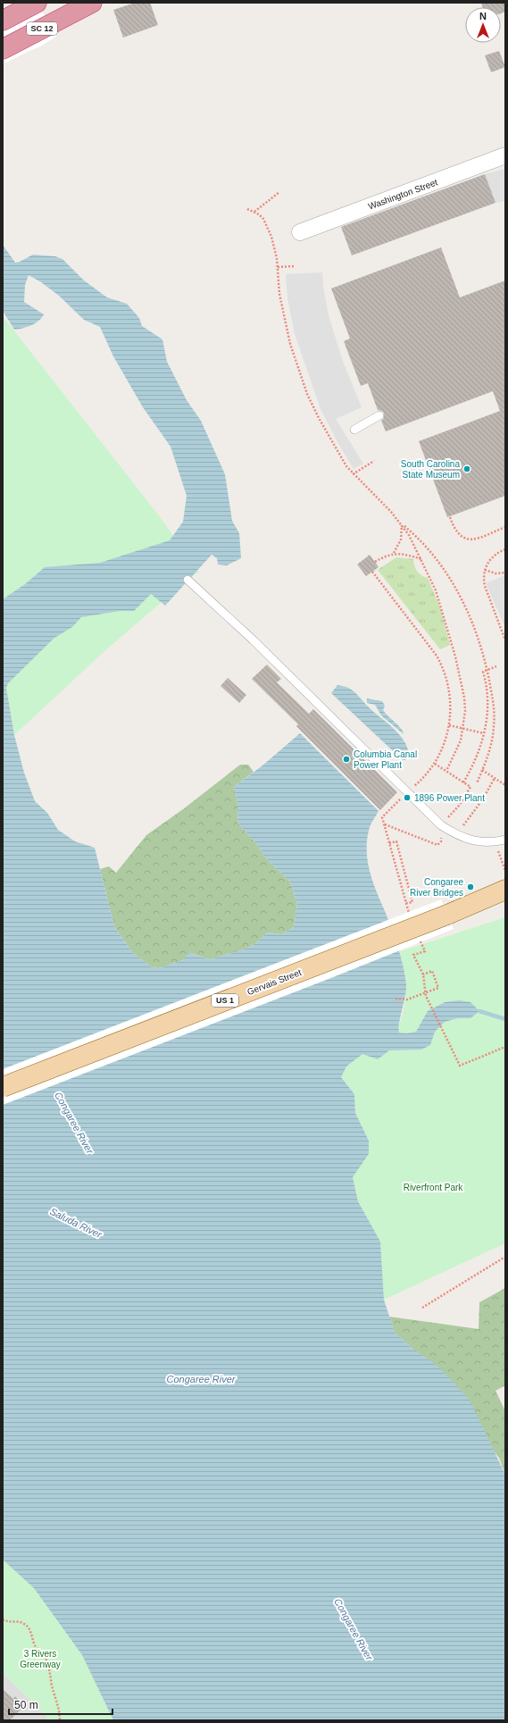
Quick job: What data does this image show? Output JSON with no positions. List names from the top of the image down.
{
  "streets": {
    "highway": ["SC 12"],
    "main road": ["Gervais Street", "US 1"],
    "street": ["Washington Street"]
  },
  "water": ["Congaree River", "Saluda River"],
  "parks": ["Riverfront Park", "3 Rivers Greenway"],
  "places": [
    "South Carolina State Museum",
    "Columbia Canal Power Plant",
    "1896 Power Plant",
    "Congaree River Bridges"
  ],
  "scale_bar": "50 m",
  "north": "top"
}
